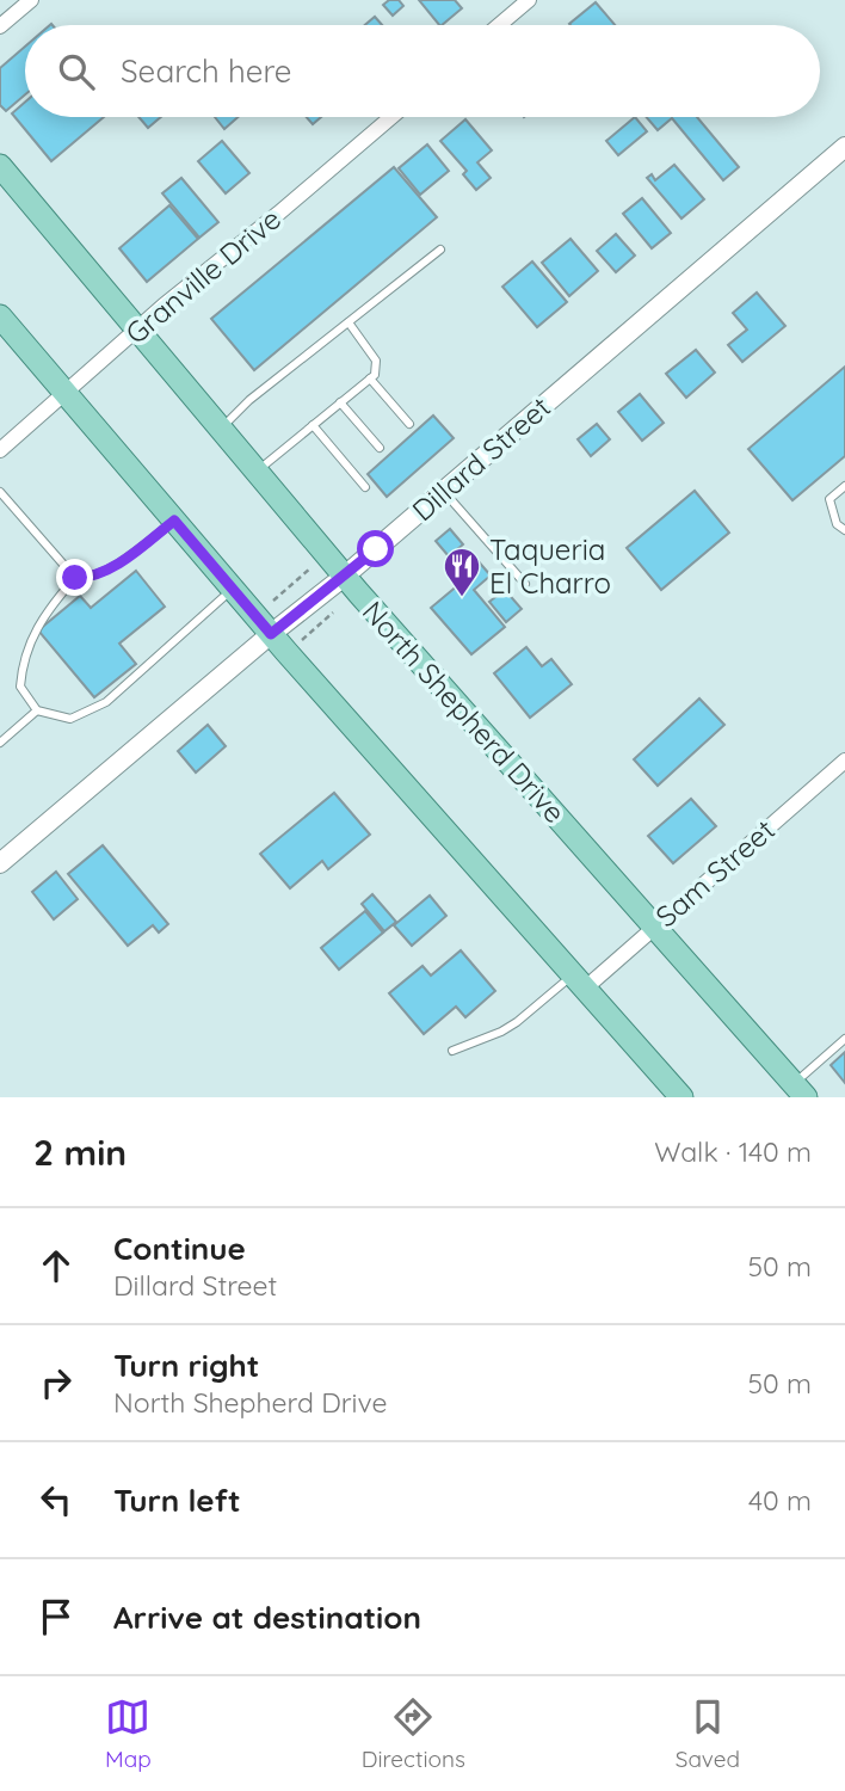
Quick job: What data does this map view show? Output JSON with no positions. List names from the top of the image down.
{
  "streets": {
    "main road": ["North Shepherd Drive"],
    "street": ["Granville Drive", "Dillard Street", "Sam Street"]
  },
  "crossings": [
    ["Granville Drive", "North Shepherd Drive"],
    ["Dillard Street", "North Shepherd Drive"],
    ["North Shepherd Drive", "Sam Street"]
  ],
  "places": {
    "restaurant": ["Taqueria El Charro"]
  },
  "page": {
    "search": "Search here",
    "heading": ["2 min", "Walk · 140 m"],
    "list": [
      ["Continue", "Dillard Street", "50 m"],
      ["Turn right", "North Shepherd Drive", "50 m"],
      ["Turn left", "40 m"],
      "Arrive at destination"
    ],
    "nav": ["Map", "Directions", "Saved"]
  }
}
